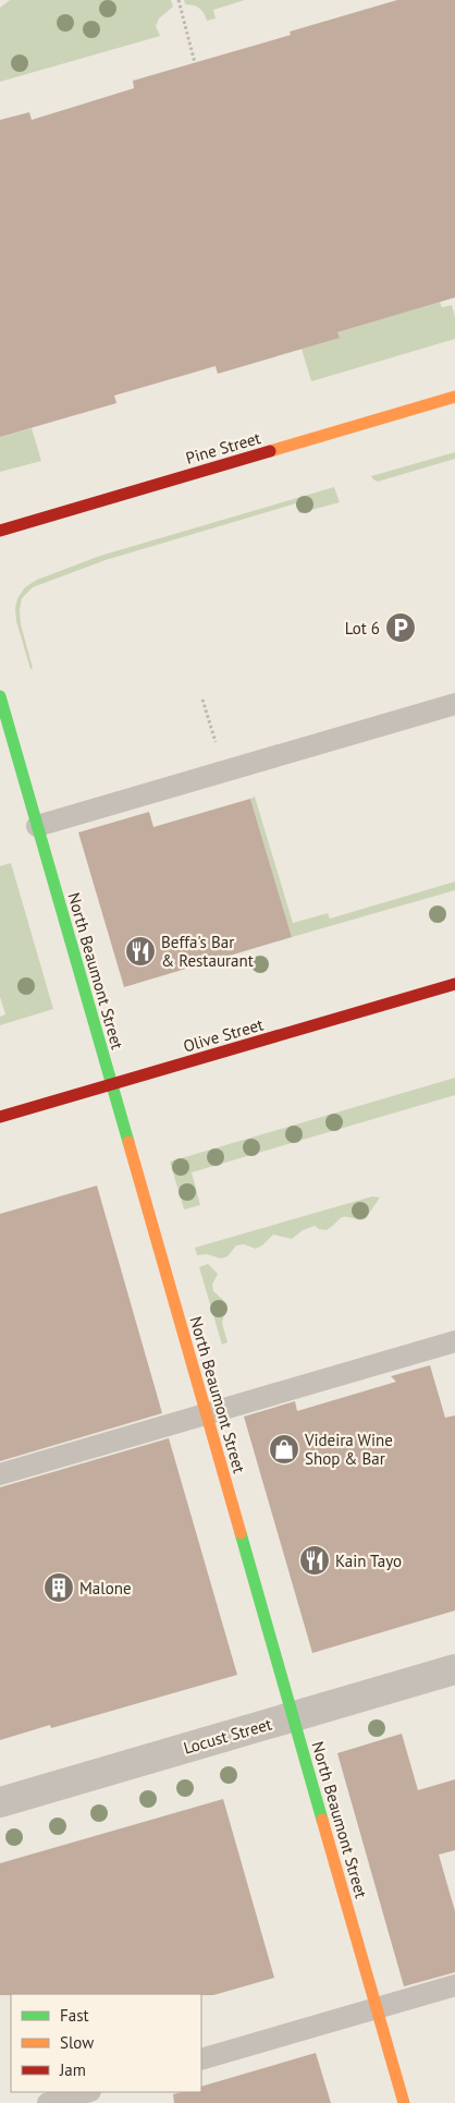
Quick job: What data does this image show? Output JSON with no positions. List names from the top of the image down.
{
  "streets": {
    "street": [
      "Pine Street",
      "North Beaumont Street",
      "Olive Street",
      "Locust Street"
    ]
  },
  "crossings": [
    ["North Beaumont Street", "Olive Street"],
    ["North Beaumont Street", "Locust Street"]
  ],
  "places": {
    "parking": ["Lot 6"],
    "restaurant": ["Beffa's Bar & Restaurant", "Kain Tayo"],
    "shop": ["Videira Wine Shop & Bar"],
    "building": ["Malone"]
  },
  "legend": ["Fast", "Slow", "Jam"]
}
